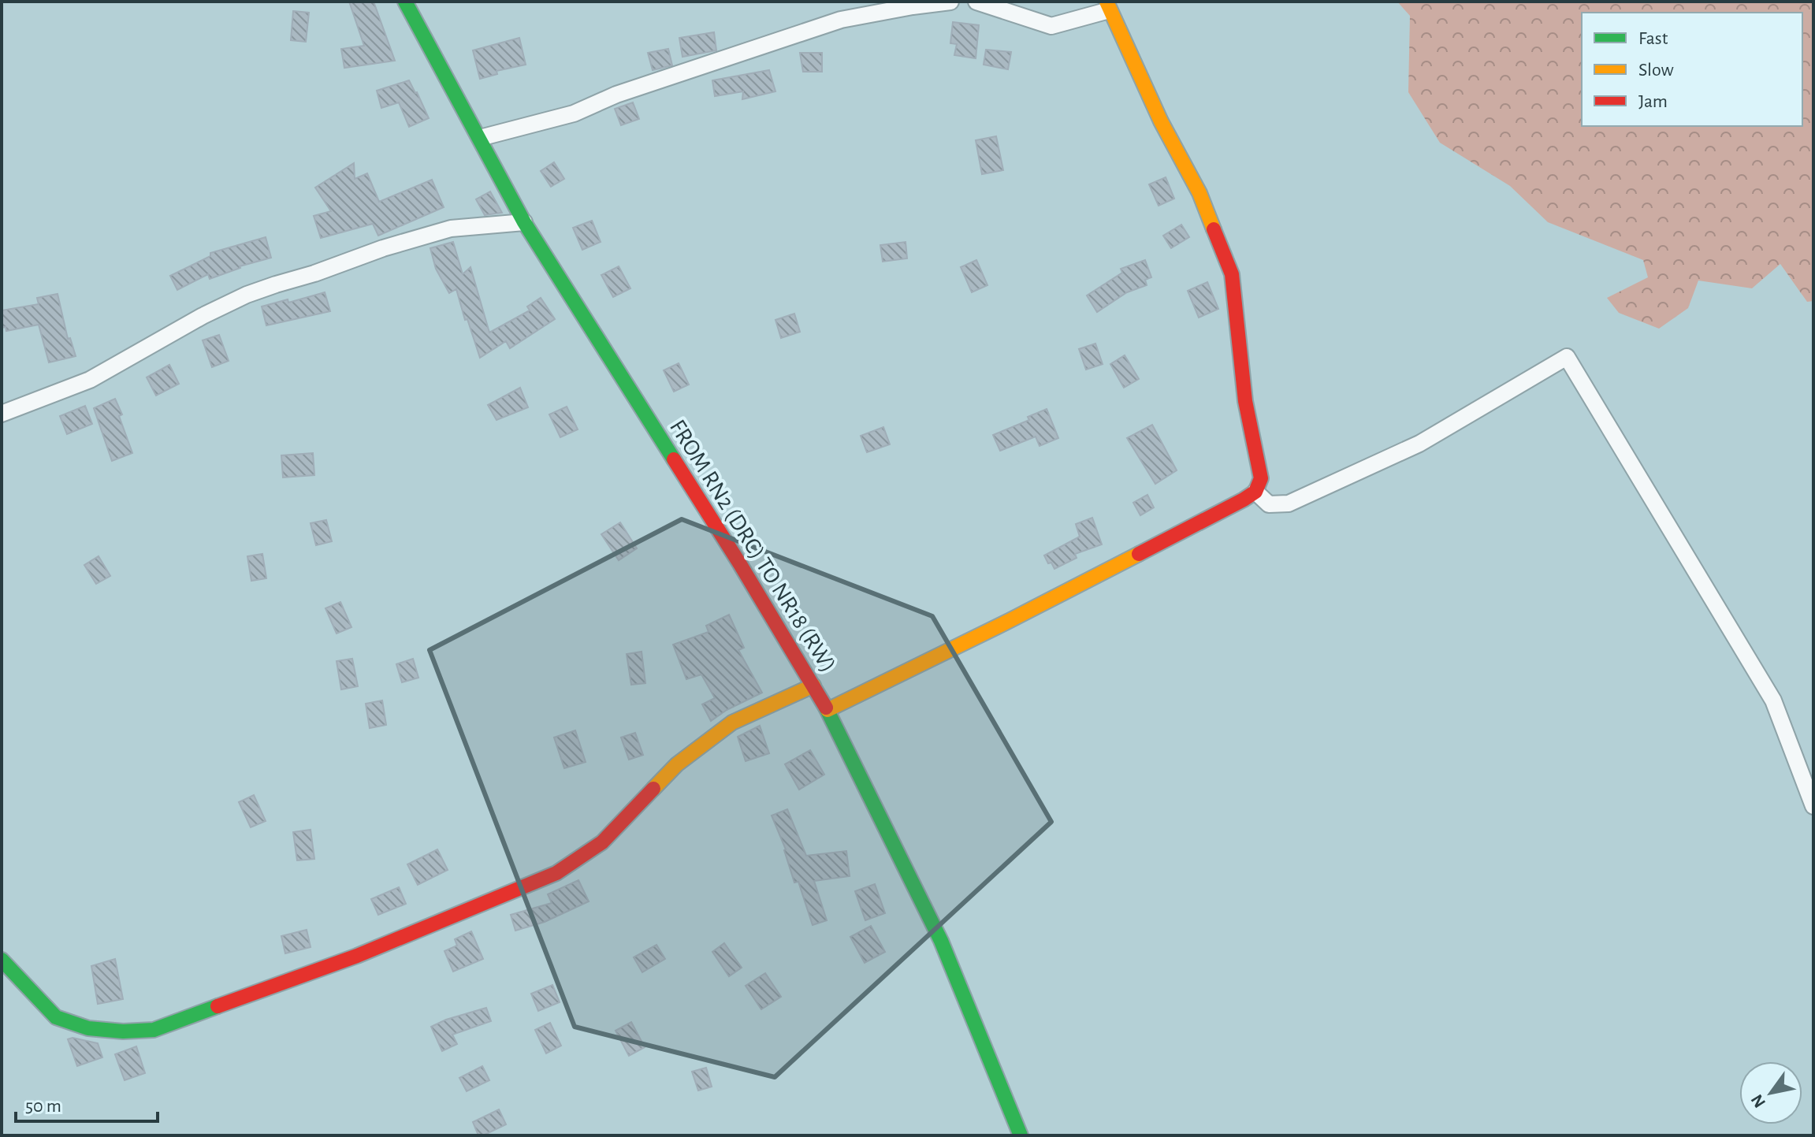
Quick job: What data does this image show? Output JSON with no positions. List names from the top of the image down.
{
  "streets": {
    "street": ["FROM RN2 (DRC) TO NR18 (RW)"]
  },
  "legend": ["Fast", "Slow", "Jam"],
  "scale_bar": "50 m",
  "north": "bottom left"
}
